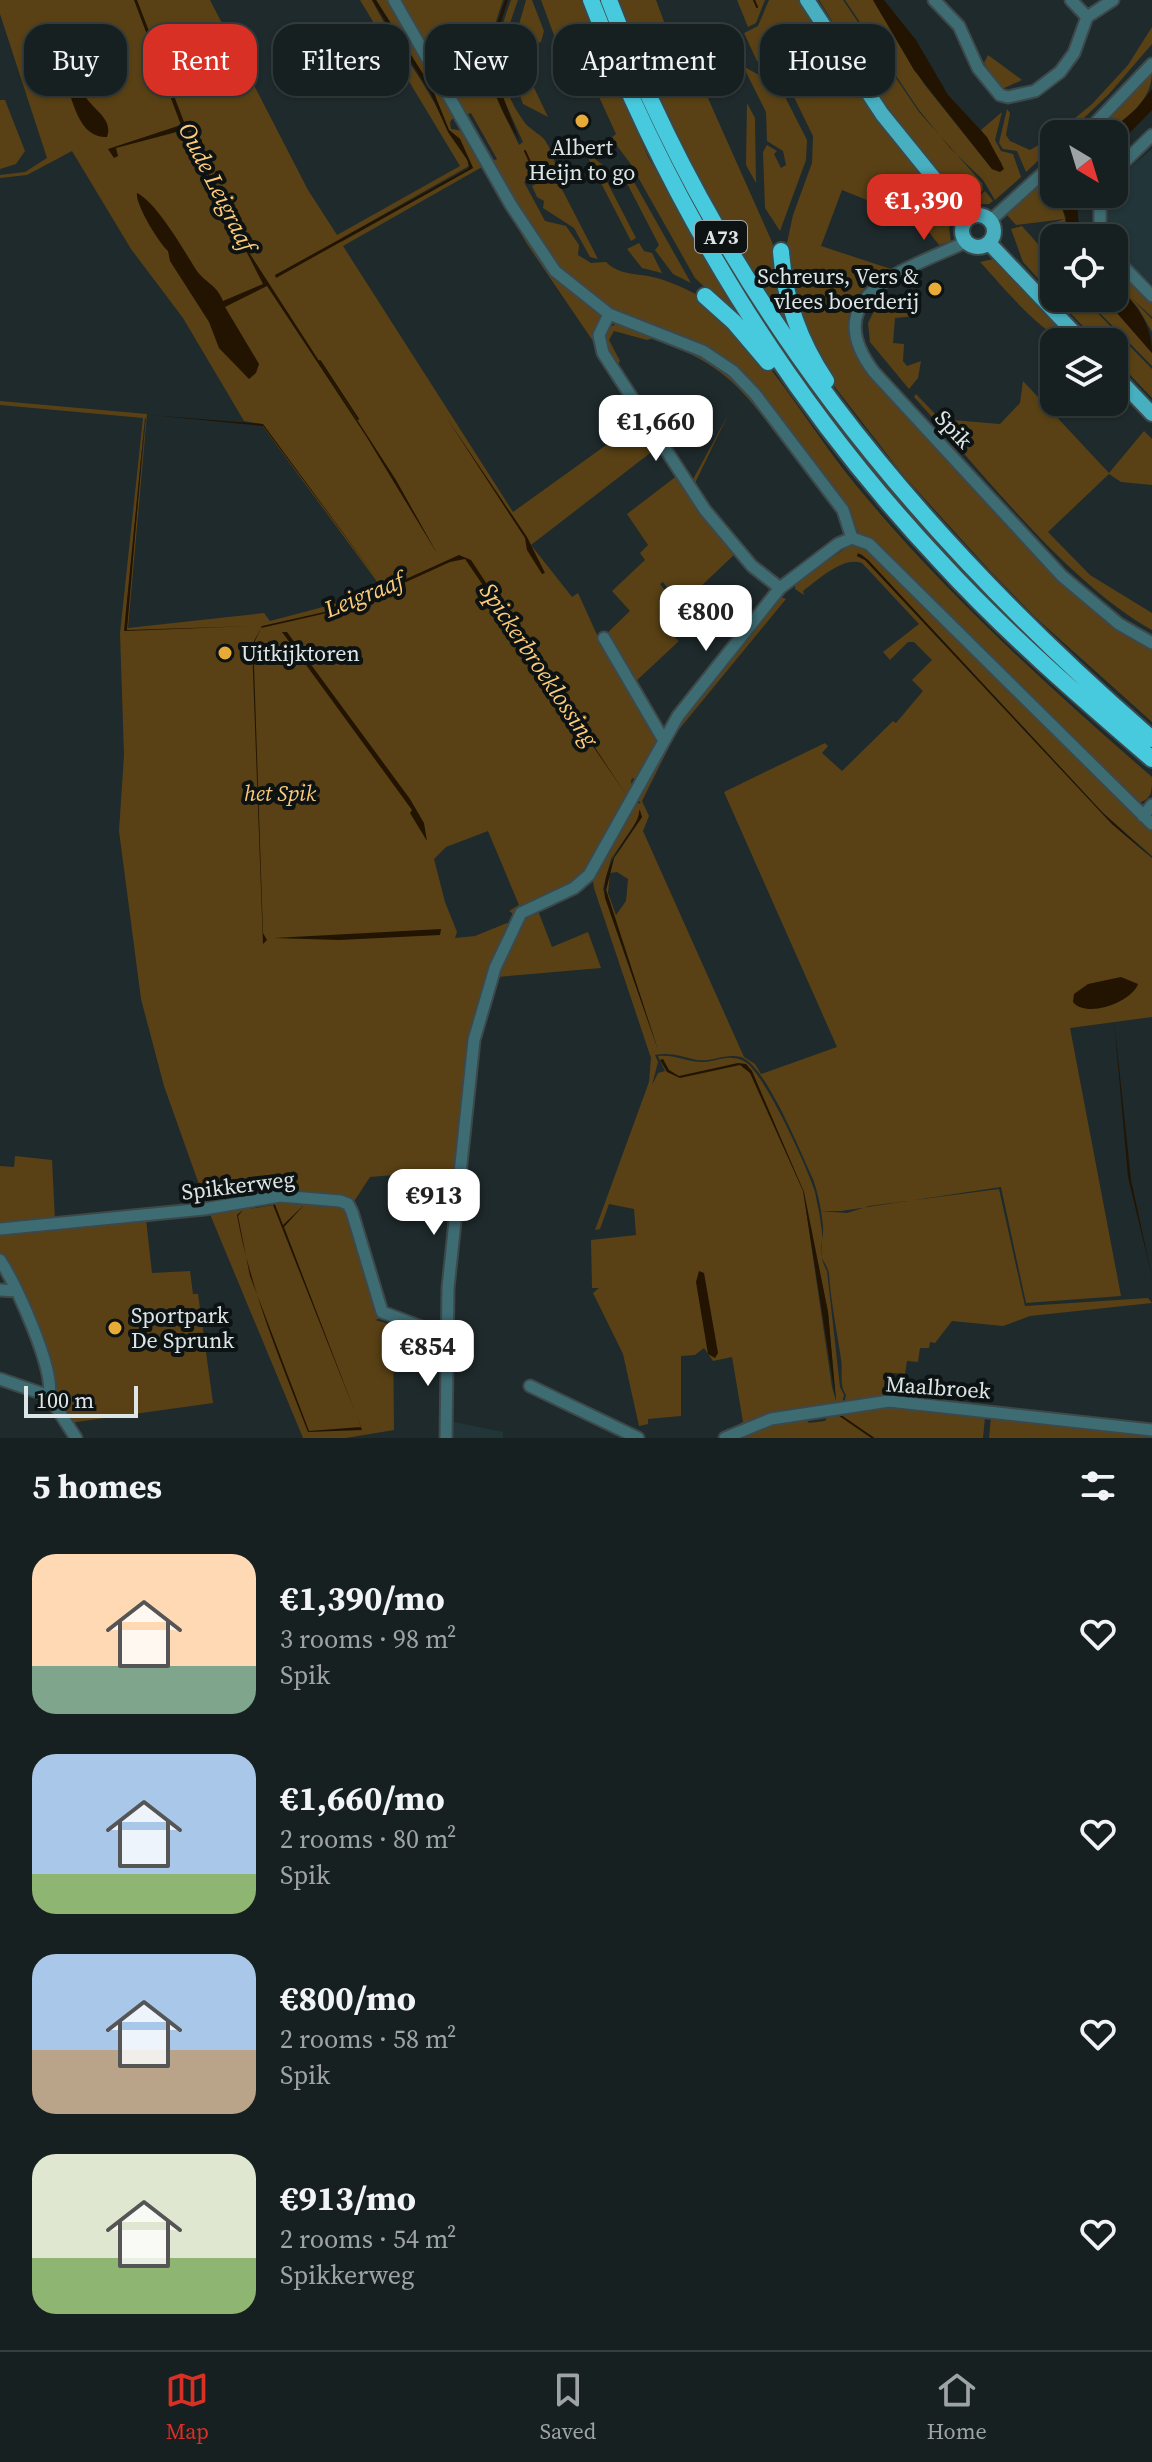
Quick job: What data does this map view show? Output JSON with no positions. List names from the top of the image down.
{
  "streets": {
    "highway": ["A73"],
    "street": ["Spik", "Spikkerweg", "Maalbroek"]
  },
  "water": ["Oude Leigraaf", "Leigraaf", "Spickerbroeklossing"],
  "parks": ["het Spik"],
  "places": [
    "Albert Heijn to go",
    "Schreurs, Vers & vlees boerderij",
    "Uitkijktoren",
    "Sportpark De Sprunk"
  ],
  "scale_bar": "100 m",
  "north": "bottom right",
  "page": {
    "chip": [
      "Buy",
      "Rent",
      "Filters",
      "New",
      "Apartment",
      "House"
    ],
    "price": [
      "€1,390",
      "€1,660",
      "€800",
      "€913",
      "€854"
    ],
    "scale": "100 m",
    "heading": "5 homes",
    "list": [
      {
        "name": "€1,390/mo",
        "note": "3 rooms · 98 m² · Spik"
      },
      {
        "name": "€1,660/mo",
        "note": "2 rooms · 80 m² · Spik"
      },
      {
        "name": "€800/mo",
        "note": "2 rooms · 58 m² · Spik"
      },
      {
        "name": "€913/mo",
        "note": "2 rooms · 54 m² · Spikkerweg"
      }
    ],
    "tabs": ["Map", "Saved", "Home"]
  }
}
